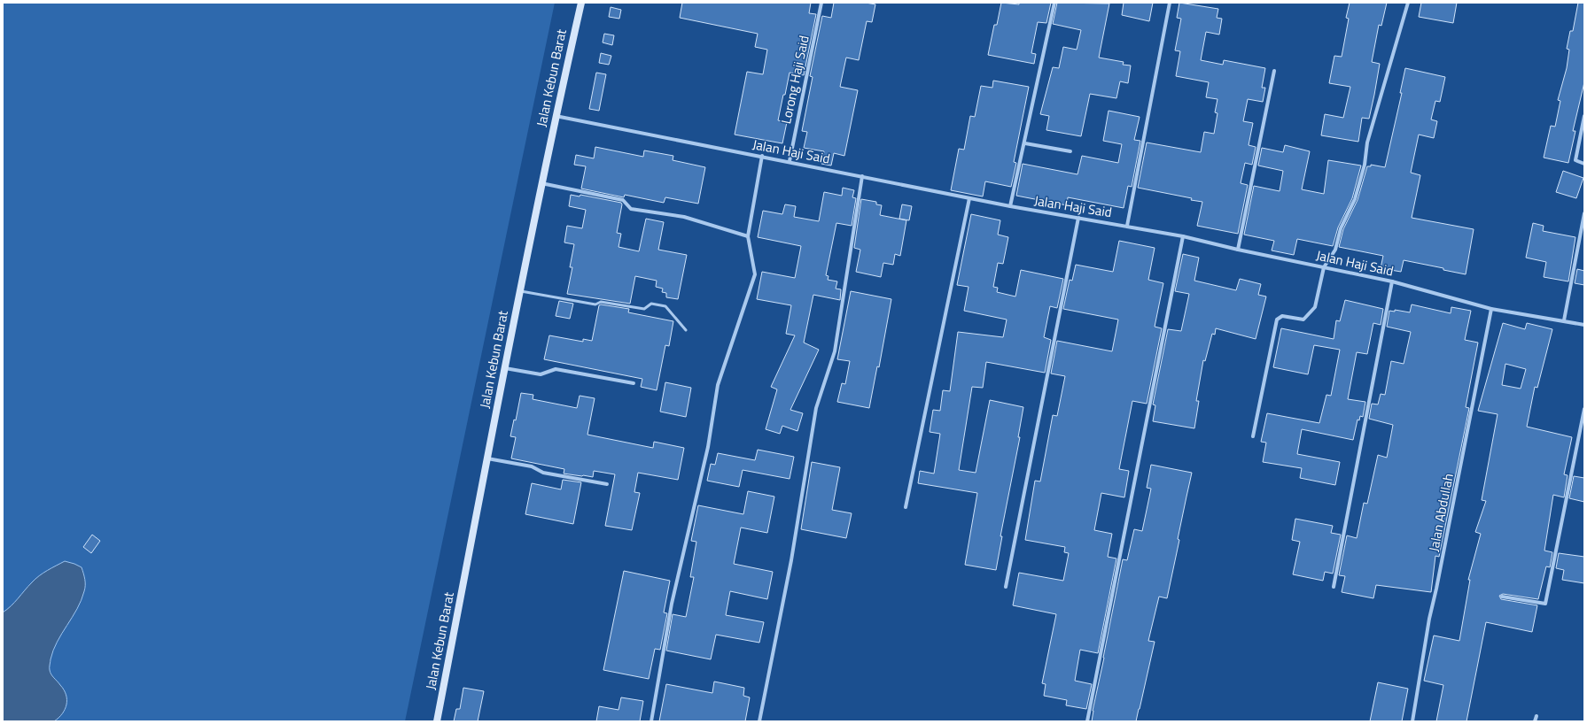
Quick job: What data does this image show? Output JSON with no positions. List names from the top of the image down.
{
  "streets": {
    "main road": ["Jalan Kebun Barat"],
    "street": ["Lorong Haji Said", "Jalan Haji Said", "Jalan Abdullah"]
  },
  "crossings": [
    ["Jalan Kebun Barat", "Jalan Haji Said"],
    ["Lorong Haji Said", "Jalan Haji Said"],
    ["Jalan Haji Said", "Jalan Abdullah"]
  ]
}
